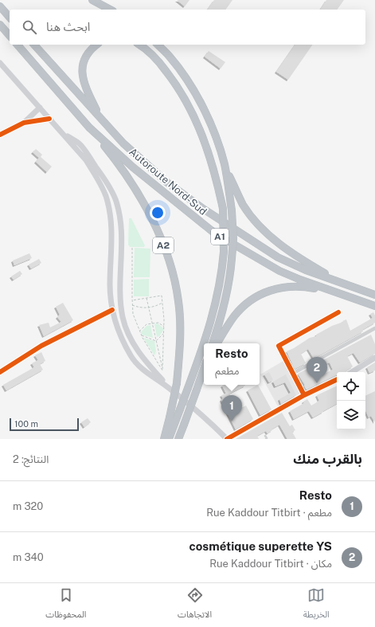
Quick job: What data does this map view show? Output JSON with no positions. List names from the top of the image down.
{
  "streets": {
    "highway": ["Autoroute Nord-Sud", "A1", "A2"]
  },
  "crossings": [
    ["Autoroute Nord-Sud", "A2"]
  ],
  "scale_bar": "100 m",
  "page": {
    "search": "ابحث هنا",
    "popup": ["Resto", "مطعم"],
    "pins": ["2", "1"],
    "scale": "100 m",
    "heading": ["بالقرب منك", "النتائج: 2"],
    "list": [
      {
        "mark": "1",
        "name": "Resto",
        "note": "مطعم · Rue Kaddour Titbirt",
        "value": "320 m"
      },
      {
        "mark": "2",
        "name": "cosmétique superette YS",
        "note": "مكان · Rue Kaddour Titbirt",
        "value": "340 m"
      }
    ],
    "nav": ["الخريطة", "الاتجاهات", "المحفوظات"]
  }
}
